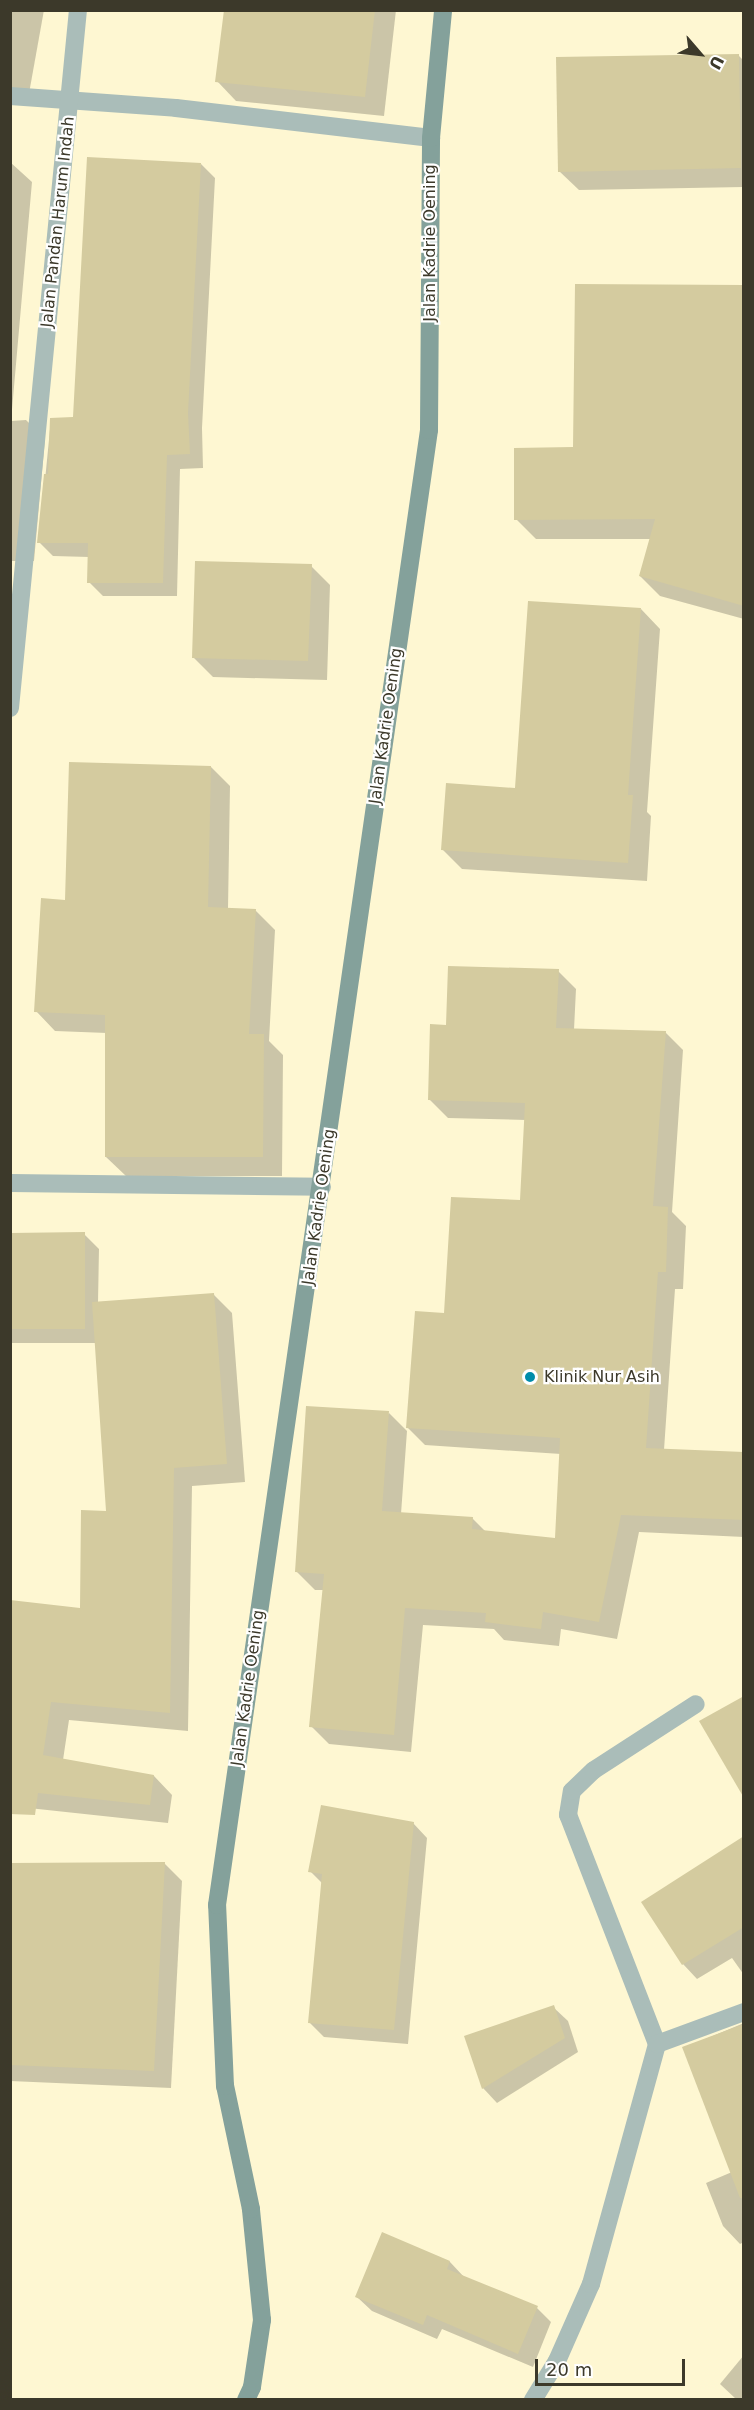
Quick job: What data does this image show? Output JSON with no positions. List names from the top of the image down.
{
  "streets": {
    "main road": ["Jalan Kadrie Oening"],
    "street": ["Jalan Pandan Harum Indah"]
  },
  "crossings": [
    ["Jalan Pandan Harum Indah", "Jalan Kadrie Oening"]
  ],
  "places": ["Klinik Nur Asih"],
  "scale_bar": "20 m",
  "north": "bottom right"
}
